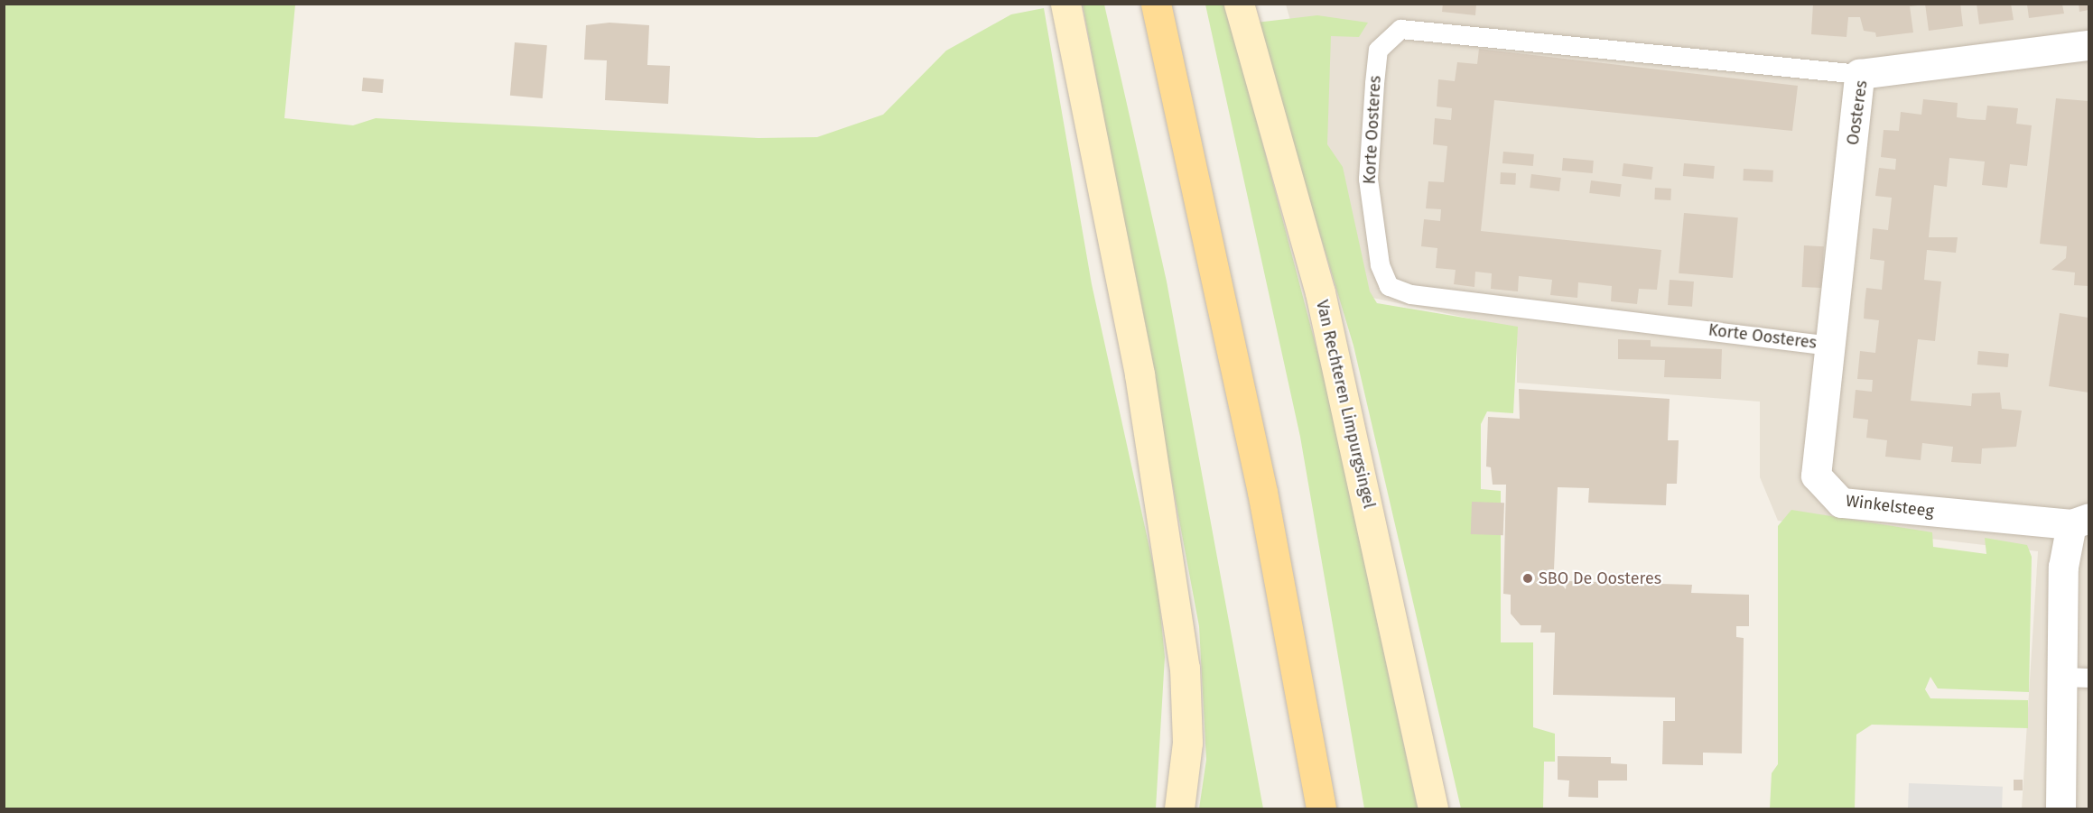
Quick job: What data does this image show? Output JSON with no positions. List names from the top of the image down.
{
  "streets": {
    "main road": ["Van Rechteren Limpurgsingel"],
    "street": ["Oosteres", "Winkelsteeg"],
    "lane": ["Korte Oosteres"]
  },
  "crossings": [
    ["Oosteres", "Korte Oosteres"],
    ["Oosteres", "Winkelsteeg"],
    ["Korte Oosteres", "Winkelsteeg"]
  ],
  "places": ["SBO De Oosteres"]
}
